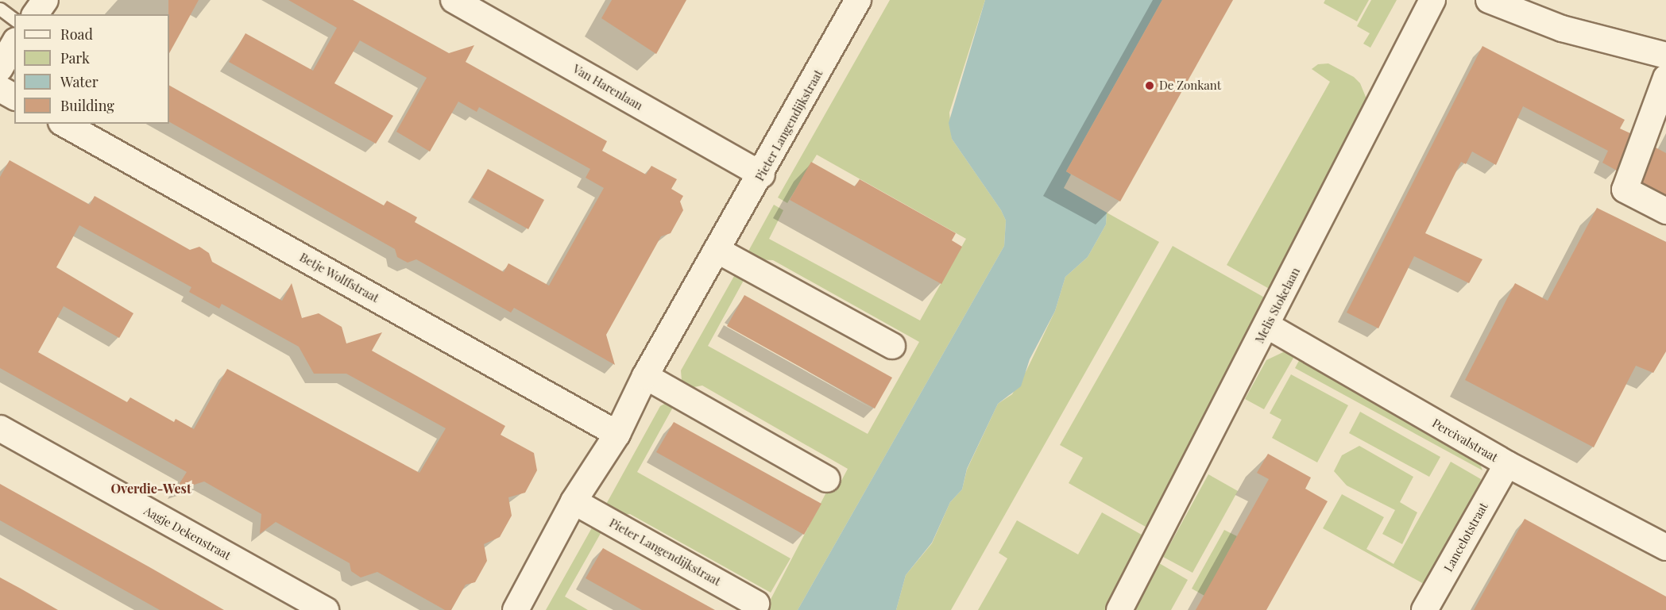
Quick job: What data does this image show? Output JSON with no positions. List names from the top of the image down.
{
  "streets": {
    "street": [
      "Van Harenlaan",
      "Pieter Langendijkstraat",
      "Betje Wolffstraat",
      "Melis Stokelaan",
      "Percivalstraat",
      "Aagje Dekenstraat",
      "Lancelotstraat"
    ]
  },
  "crossings": [
    ["Van Harenlaan", "Pieter Langendijkstraat"],
    ["Pieter Langendijkstraat", "Betje Wolffstraat"],
    ["Melis Stokelaan", "Percivalstraat"],
    ["Percivalstraat", "Lancelotstraat"]
  ],
  "districts": ["Overdie-West"],
  "places": ["De Zonkant"],
  "legend": [
    "Road",
    "Park",
    "Water",
    "Building"
  ]
}
